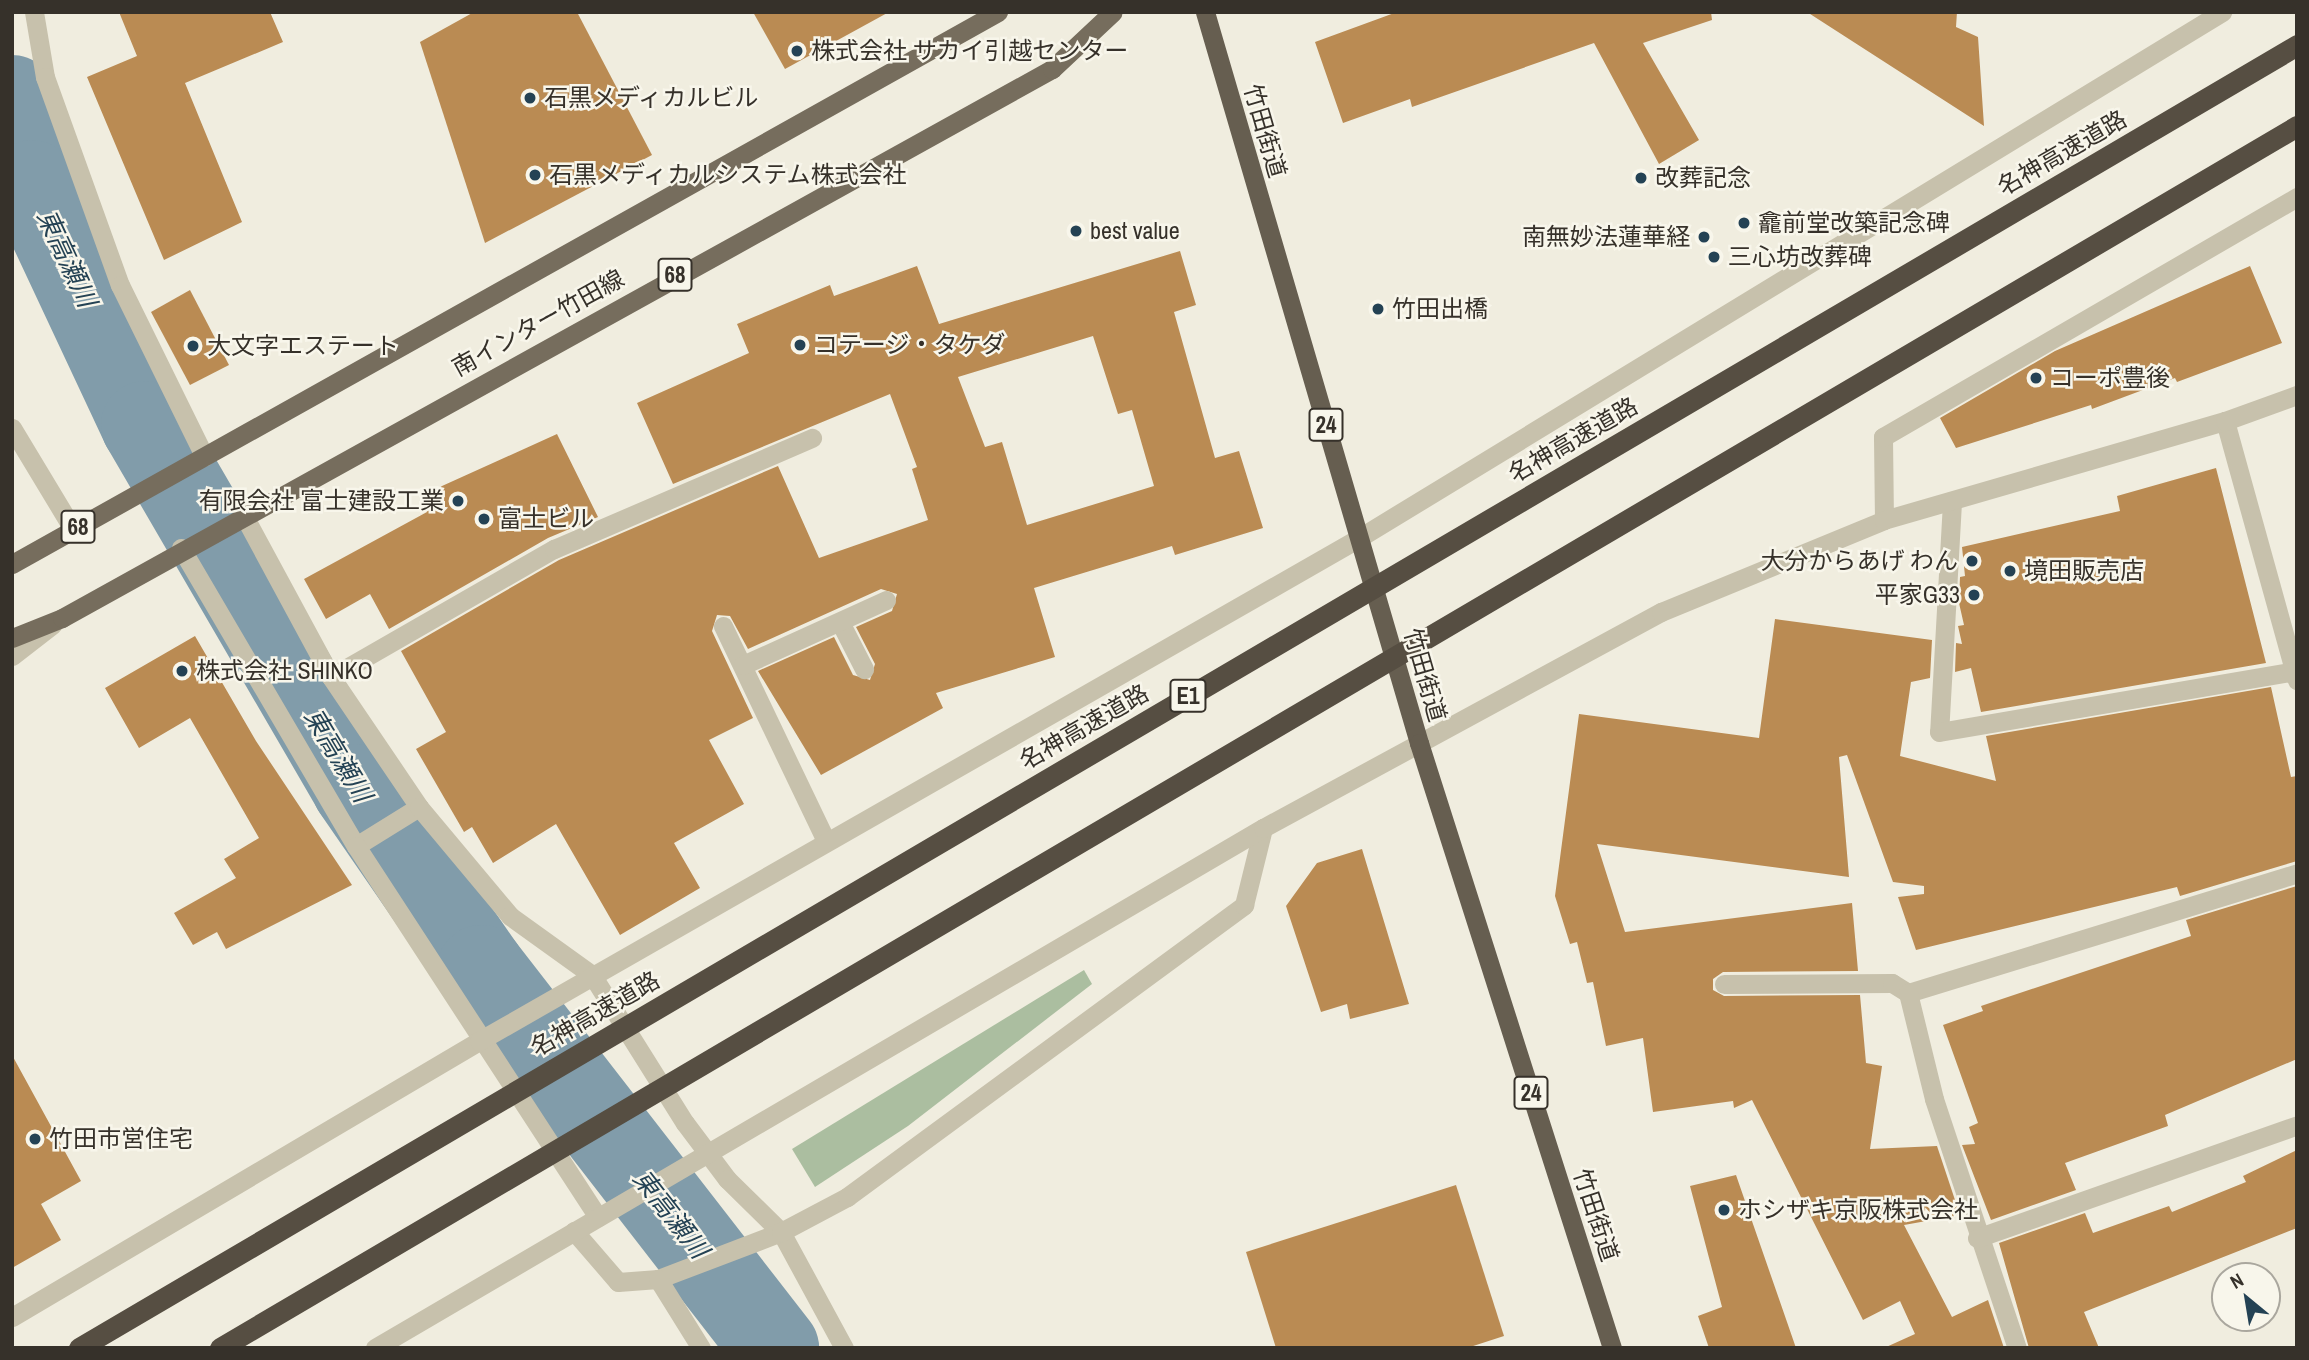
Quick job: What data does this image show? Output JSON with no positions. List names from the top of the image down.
{
  "streets": {
    "highway": [
      "竹田街道",
      "名神高速道路",
      "24",
      "E1"
    ],
    "main road": ["68", "南インター竹田線"]
  },
  "water": ["東高瀬川"],
  "places": [
    "株式会社 サカイ引越センター",
    "石黒メディカルビル",
    "石黒メディカルシステム株式会社",
    "改葬記念",
    "龕前堂改築記念碑",
    "best value",
    "南無妙法蓮華経",
    "三心坊改葬碑",
    "竹田出橋",
    "コテージ・タケダ",
    "大文字エステート",
    "コーポ豊後",
    "有限会社 富士建設工業",
    "富士ビル",
    "大分からあげ わん",
    "境田販売店",
    "平家G33",
    "株式会社 SHINKO",
    "竹田市営住宅",
    "ホシザキ京阪株式会社"
  ],
  "north": "top left"
}
